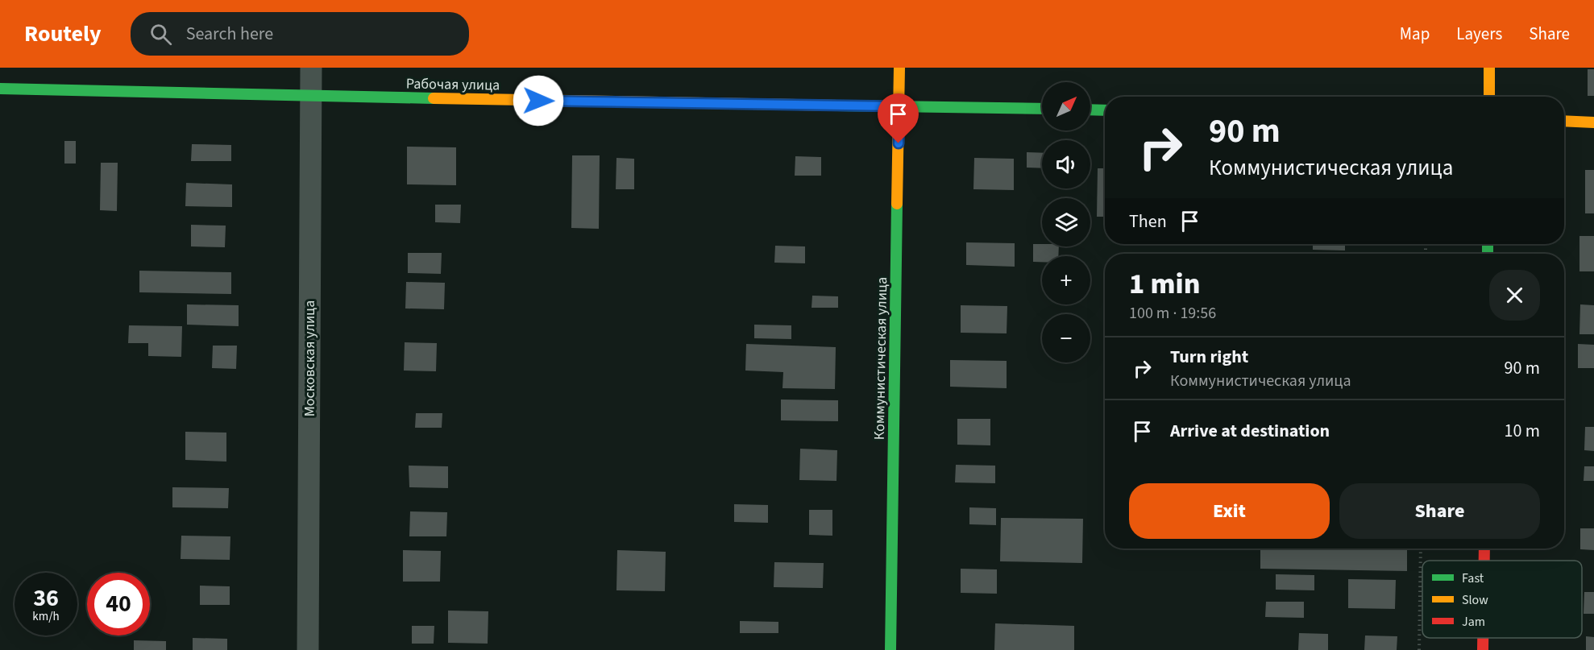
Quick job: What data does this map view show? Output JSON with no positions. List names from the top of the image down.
{
  "streets": {
    "street": ["Рабочая улица", "Московская улица", "Коммунистическая улица"]
  },
  "crossings": [
    ["Рабочая улица", "Московская улица"],
    ["Рабочая улица", "Коммунистическая улица"]
  ],
  "legend": ["Fast", "Slow", "Jam"],
  "north": "top right",
  "page": {
    "header": "Routely",
    "search": "Search here",
    "nav": ["Map", "Layers", "Share"],
    "map_buttons": ["+", "−"],
    "turn": ["90 m", "Коммунистическая улица"],
    "then": "Then",
    "heading": ["1 min", "100 m · 19:56"],
    "list": [
      {
        "name": "Turn right",
        "note": "Коммунистическая улица",
        "value": "90 m"
      },
      {
        "name": "Arrive at destination",
        "value": "10 m"
      }
    ],
    "buttons": ["Exit", "Share"],
    "speed": "36 km/h",
    "limit": "40"
  }
}
